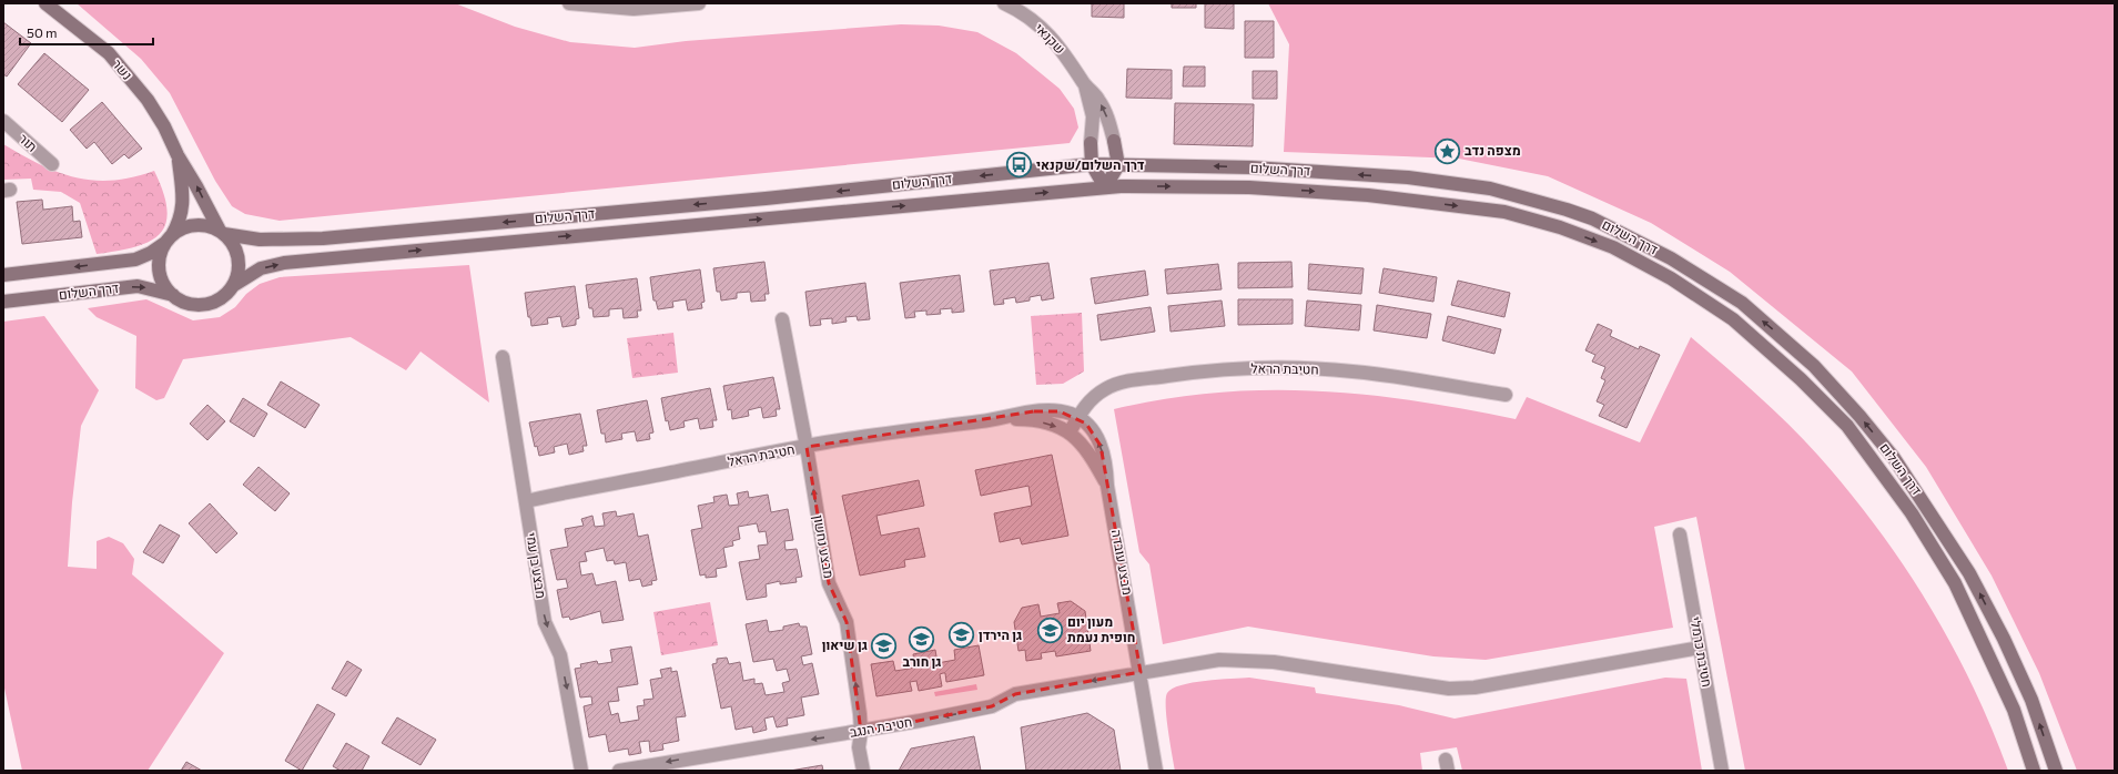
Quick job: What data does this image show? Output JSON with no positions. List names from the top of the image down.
{
  "streets": {
    "street": [
      "שקנאי",
      "נשר",
      "תור",
      "דרך השלום",
      "חטיבת הראל",
      "מבצע נחשון",
      "מבצע עובדה",
      "מבצע בן עמי",
      "חטיבת כרמלי",
      "חטיבת הנגב"
    ]
  },
  "crossings": [
    ["שקנאי", "דרך השלום"],
    ["נשר", "דרך השלום"],
    ["חטיבת הראל", "מבצע נחשון"],
    ["חטיבת הראל", "מבצע עובדה"],
    ["חטיבת הראל", "מבצע בן עמי"],
    ["מבצע נחשון", "חטיבת הנגב"],
    ["מבצע עובדה", "חטיבת הנגב"],
    ["חטיבת כרמלי", "חטיבת הנגב"]
  ],
  "one_way": ["מבצע נחשון", "מבצע בן עמי", "חטיבת הנגב"],
  "places": {
    "place": ["מצפה נדב"],
    "bus stop": ["דרך השלום/שקנאי"],
    "school or university": [
      "מעון יום חופית נעמת",
      "גן הירדן",
      "גן חורב",
      "גן שיאון"
    ]
  },
  "scale_bar": "50 m"
}
